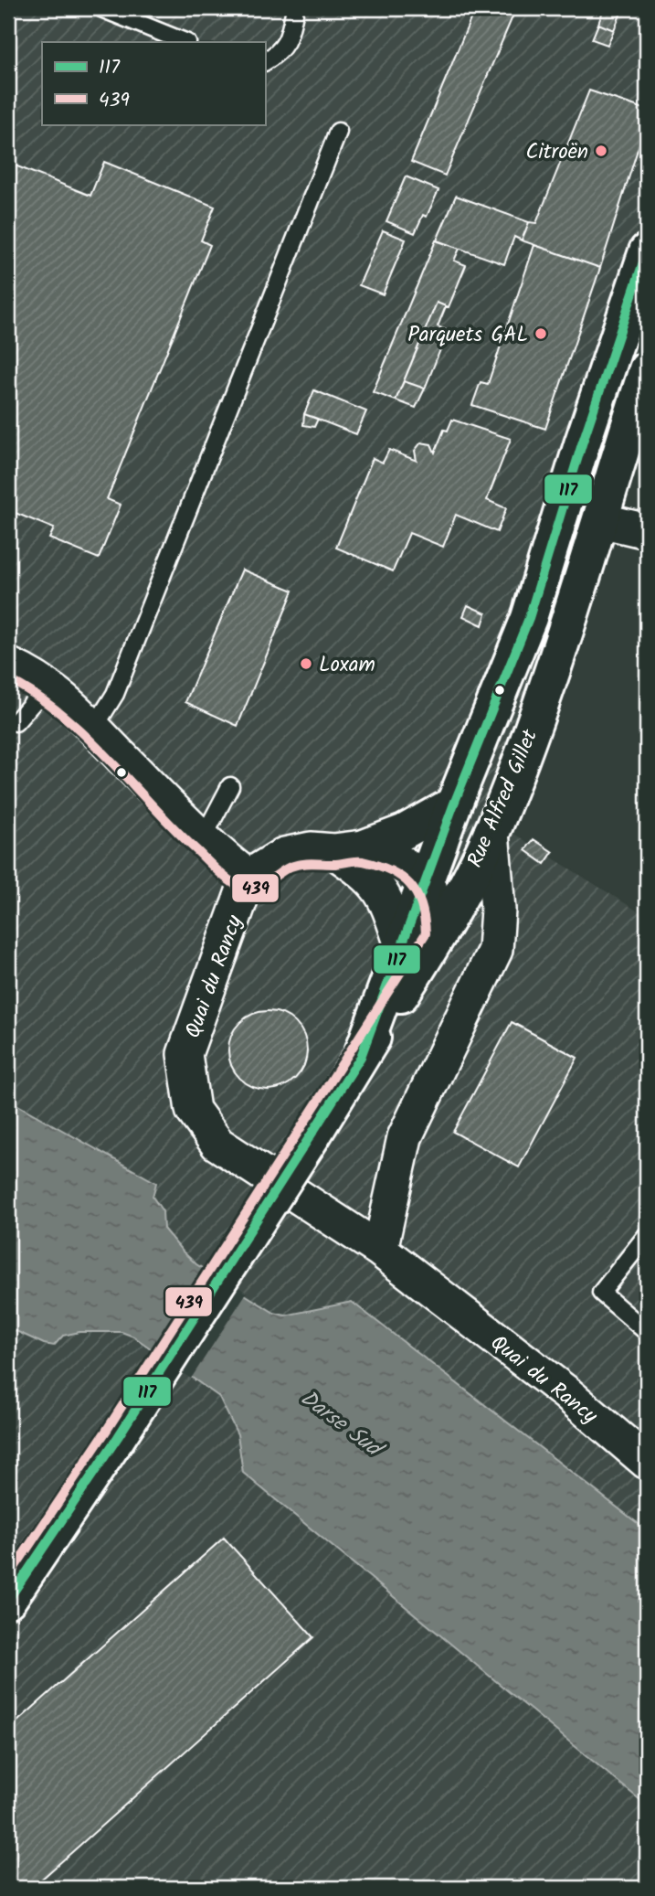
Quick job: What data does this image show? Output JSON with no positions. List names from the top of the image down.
{
  "streets": {
    "main road": ["Rue Alfred Gillet"],
    "street": ["Quai du Rancy"]
  },
  "water": ["Darse Sud"],
  "places": ["Citroën", "Parquets GAL", "Loxam"],
  "lines": ["transit line 117", "transit line 439"],
  "legend": ["117", "439"]
}
